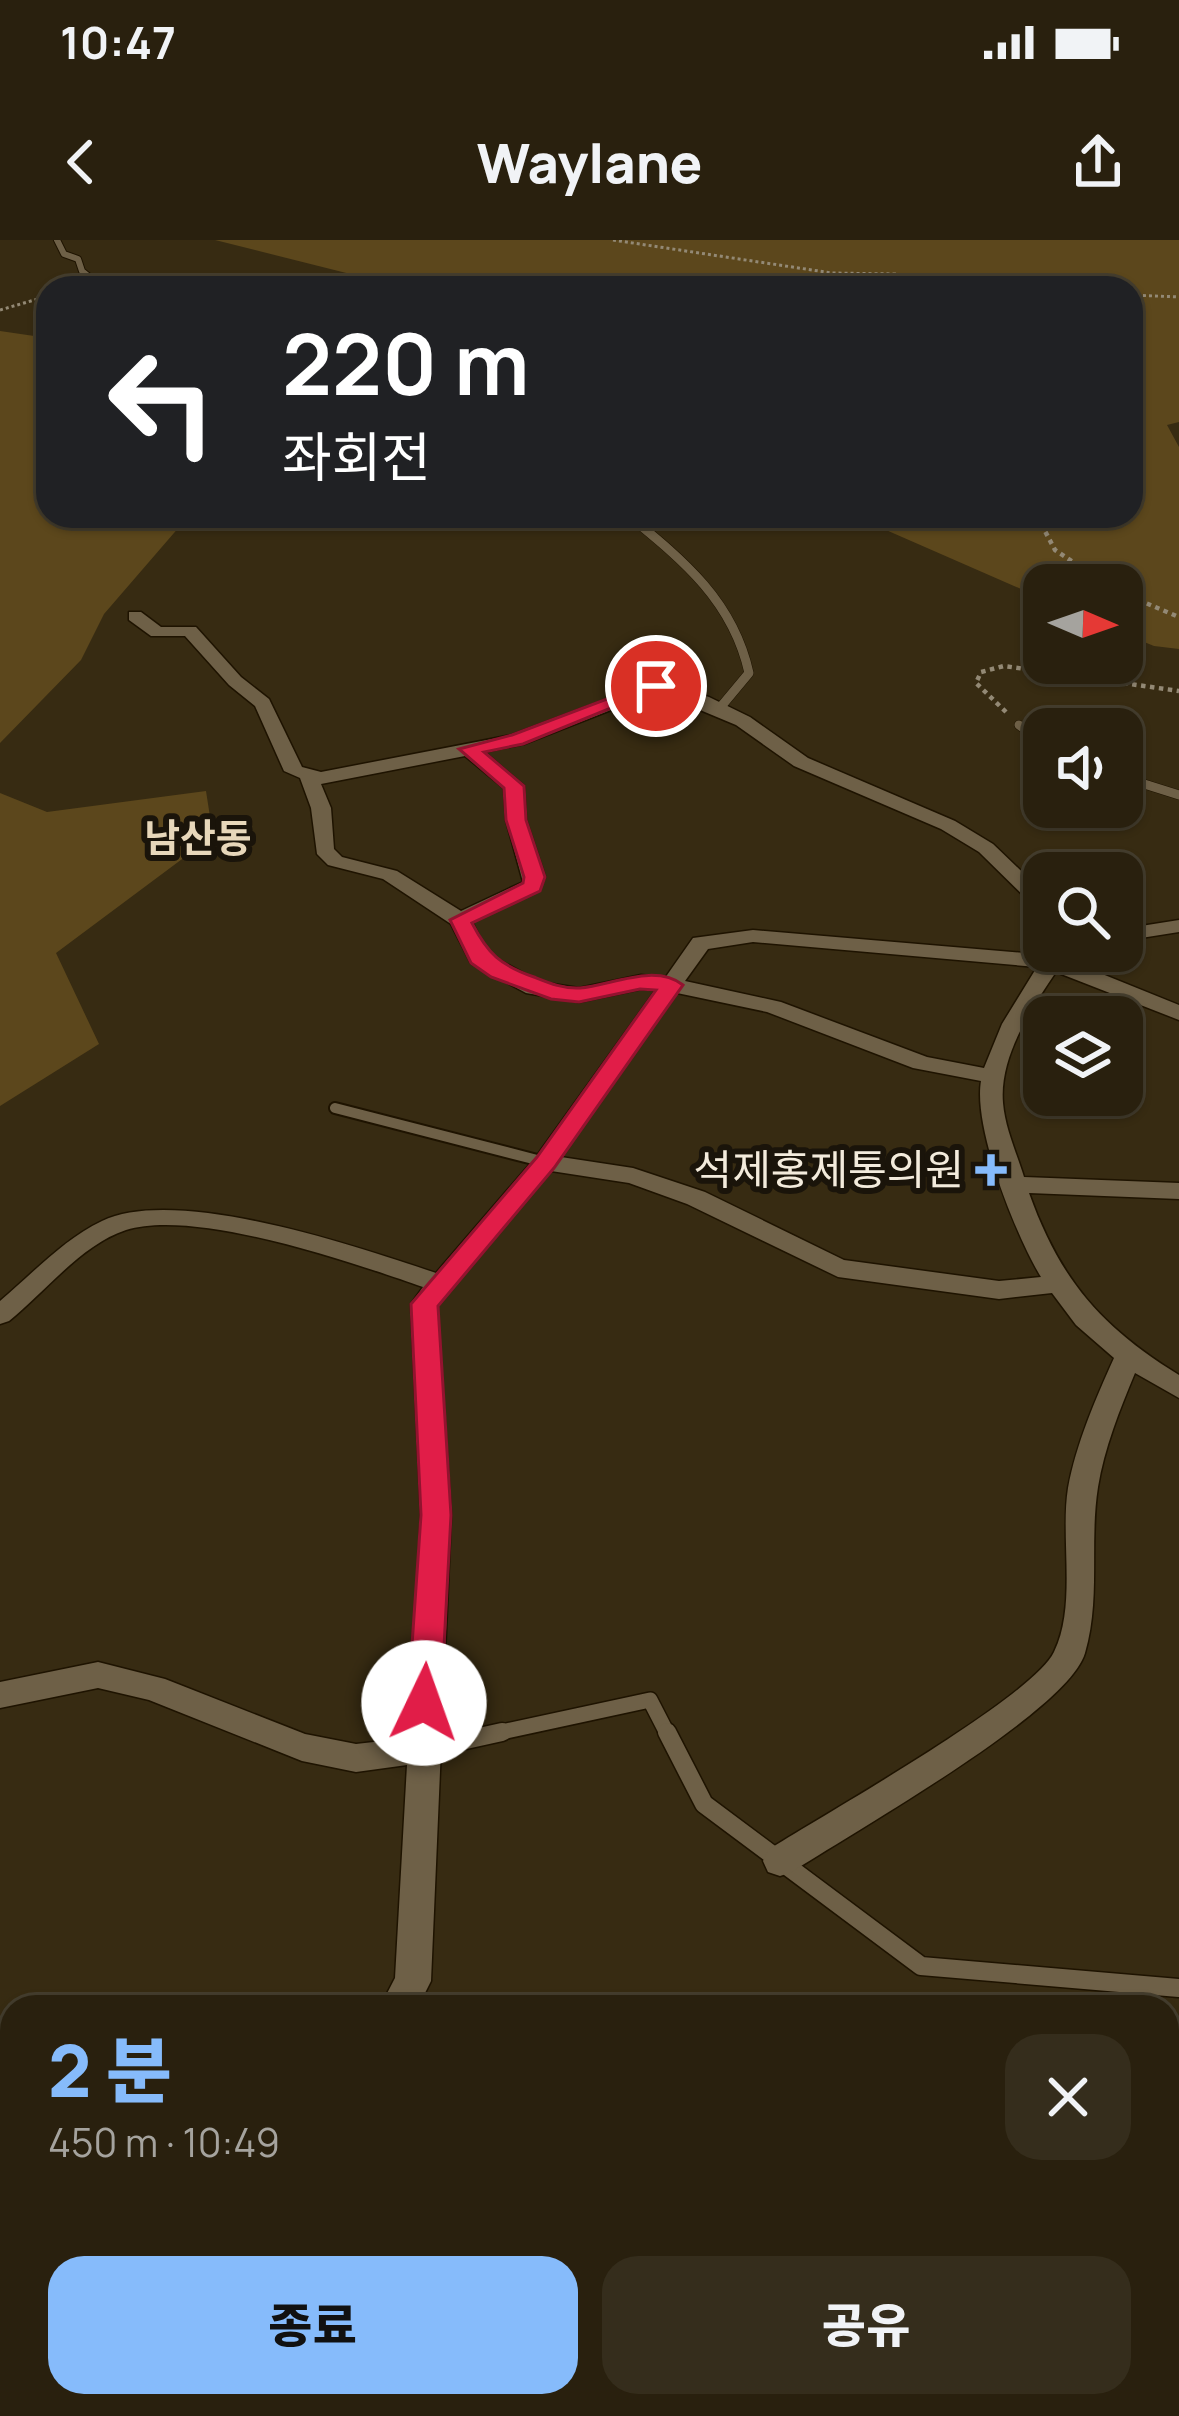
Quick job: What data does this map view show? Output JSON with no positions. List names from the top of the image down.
{
  "districts": ["남산동"],
  "places": {
    "health": ["석제홍제통의원"]
  },
  "north": "right",
  "page": {
    "status": "10:47",
    "header": "Waylane",
    "turn": ["220 m", "좌회전"],
    "heading": ["2 분", "450 m · 10:49"],
    "buttons": ["종료", "공유"]
  }
}
